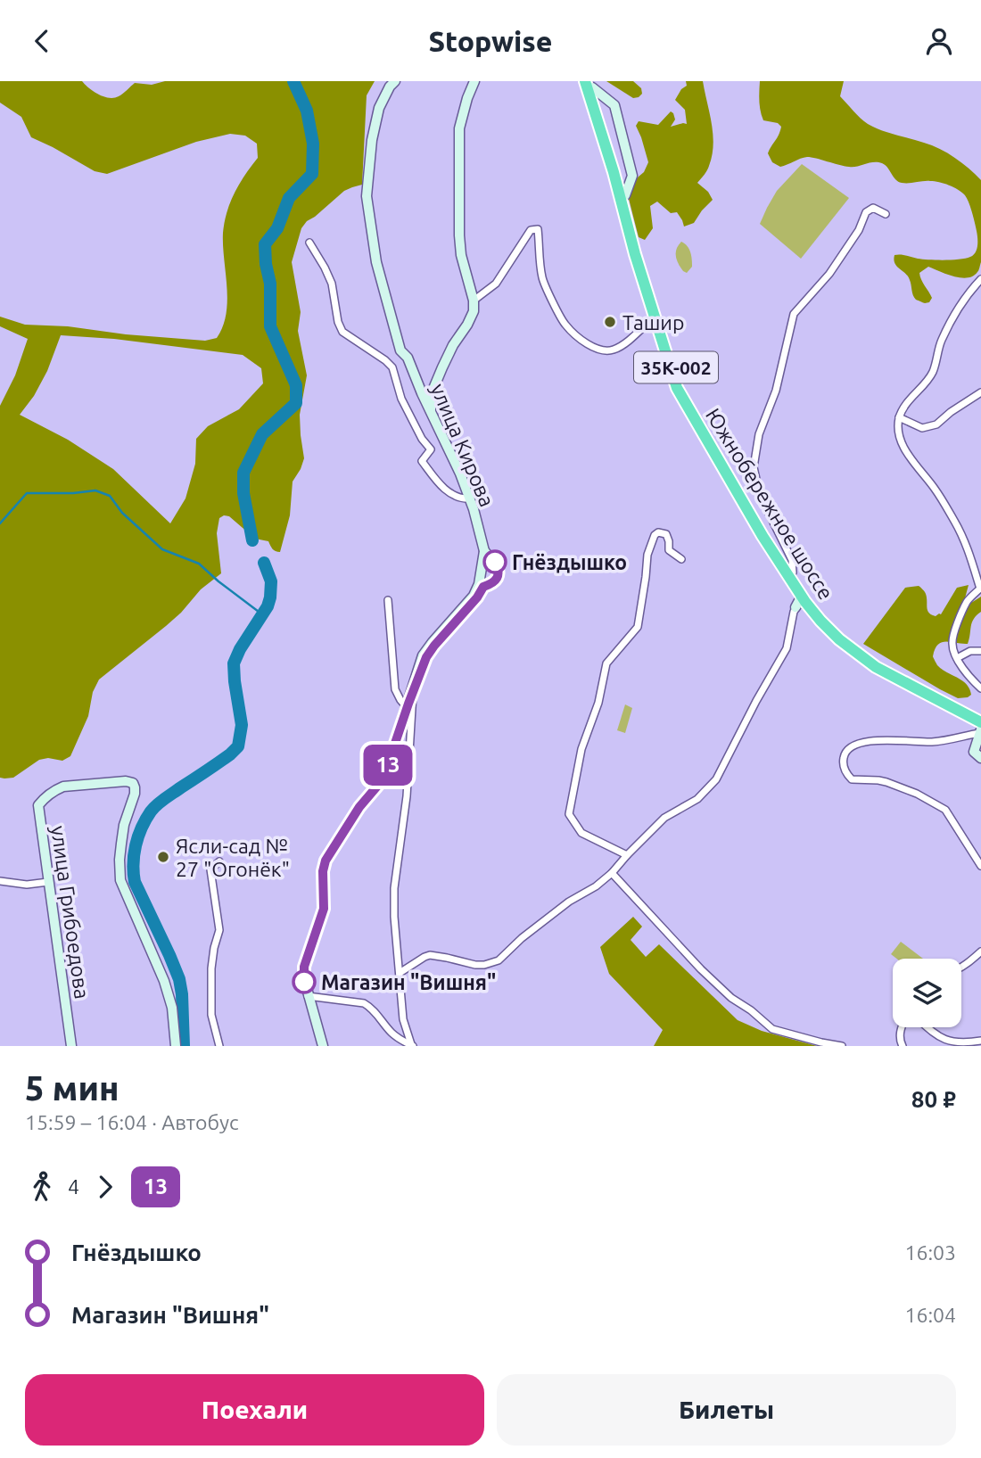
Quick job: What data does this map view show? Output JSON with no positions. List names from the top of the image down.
{
  "streets": {
    "highway": ["35К-002", "Южнобережное шоссе"],
    "main road": ["улица Кирова", "улица Грибоедова"]
  },
  "places": [
    "Ташир",
    "Гнёздышко",
    "Ясли-сад № 27 \"Огонёк\"",
    "Магазин \"Вишня\""
  ],
  "lines": ["bus line 13"],
  "page": {
    "header": "Stopwise",
    "on_map": "13",
    "heading": ["5 мин", "15:59 – 16:04 · Автобус", "80 ₽"],
    "legs": ["4", "13"],
    "list": [
      {
        "name": "Гнёздышко",
        "value": "16:03"
      },
      {
        "name": "Магазин \"Вишня\"",
        "value": "16:04"
      }
    ],
    "buttons": ["Поехали", "Билеты"]
  }
}
